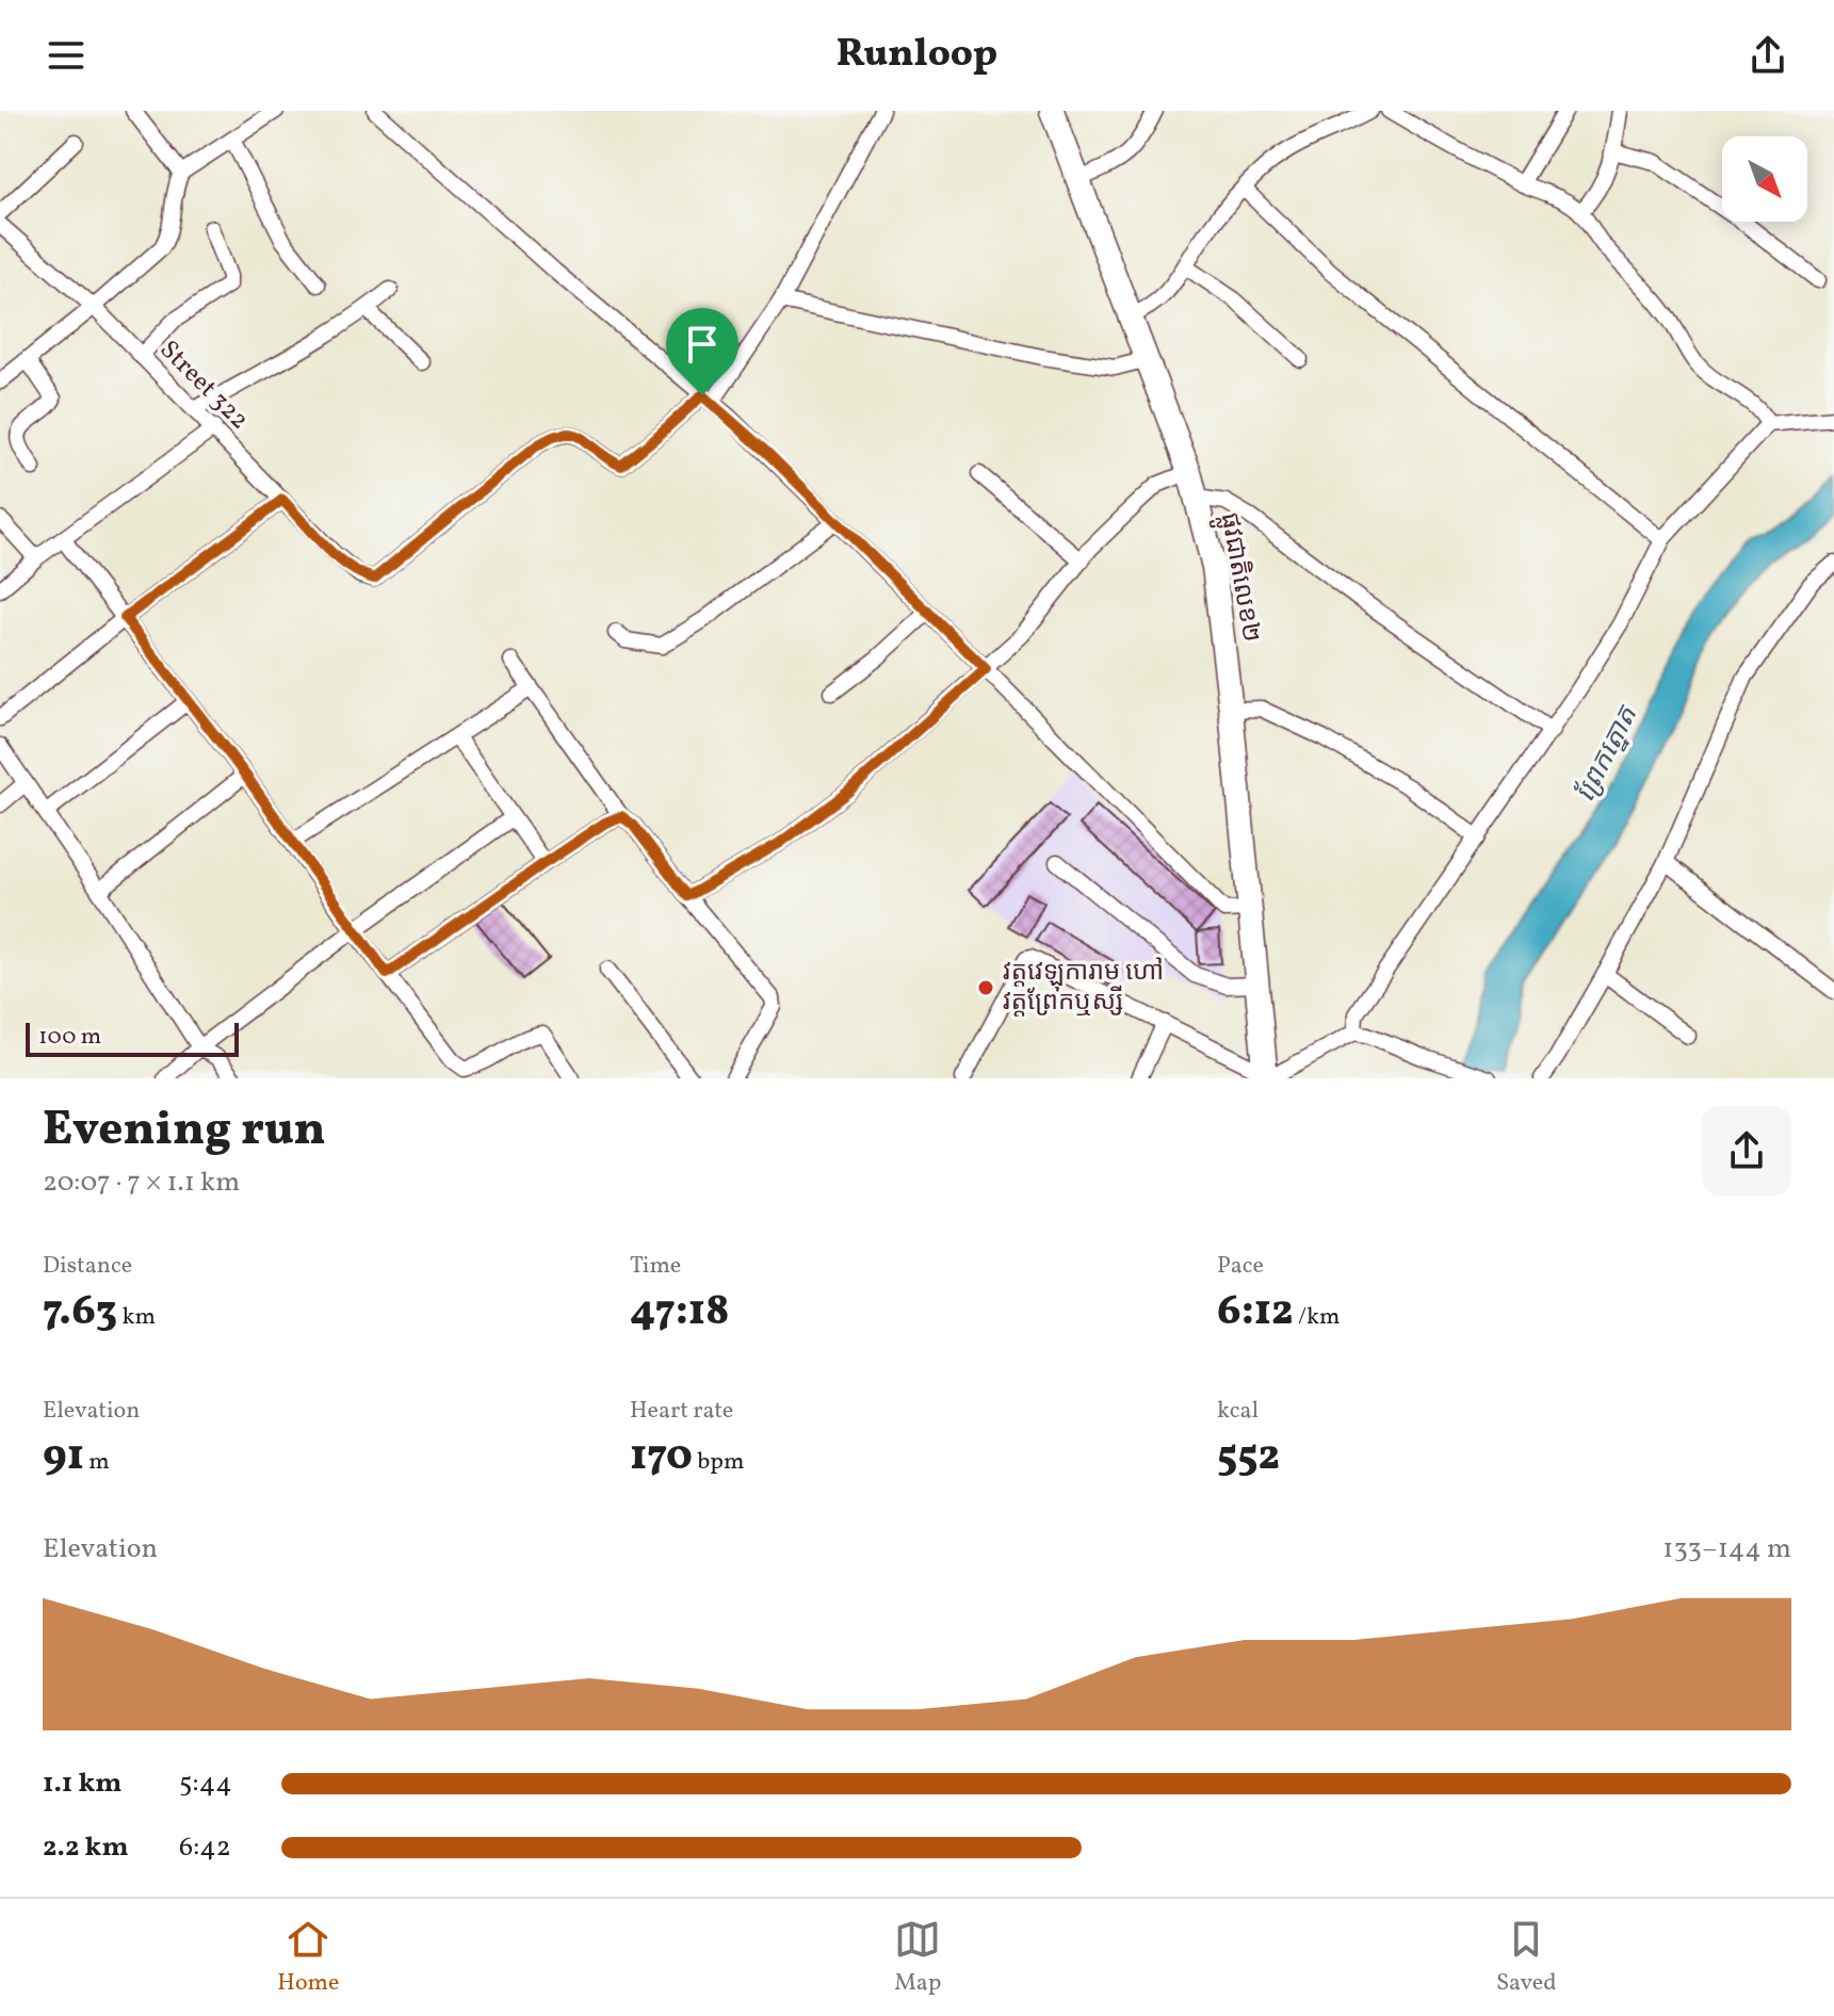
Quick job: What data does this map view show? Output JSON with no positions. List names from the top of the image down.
{
  "streets": {
    "highway": ["ផ្លូវជាតិលេខ២"],
    "street": ["Street 322"]
  },
  "water": ["ព្រែកត្នោត"],
  "places": ["វត្តវេឡុការាម ហៅ វត្តព្រែកឬស្សី"],
  "scale_bar": "100 m",
  "north": "bottom right",
  "page": {
    "header": "Runloop",
    "scale": "100 m",
    "heading": ["Evening run", "20:07 · 7 × 1.1 km"],
    "stats": [
      ["Distance", "7.63 km"],
      ["Time", "47:18"],
      ["Pace", "6:12 /km"],
      ["Elevation", "91 m"],
      ["Heart rate", "170 bpm"],
      ["kcal", "552"]
    ],
    "chart": ["Elevation", "133–144 m"],
    "list": [
      {
        "name": "1.1 km",
        "note": "5:44"
      },
      {
        "name": "2.2 km",
        "note": "6:42"
      }
    ],
    "tabs": ["Home", "Map", "Saved"]
  }
}
